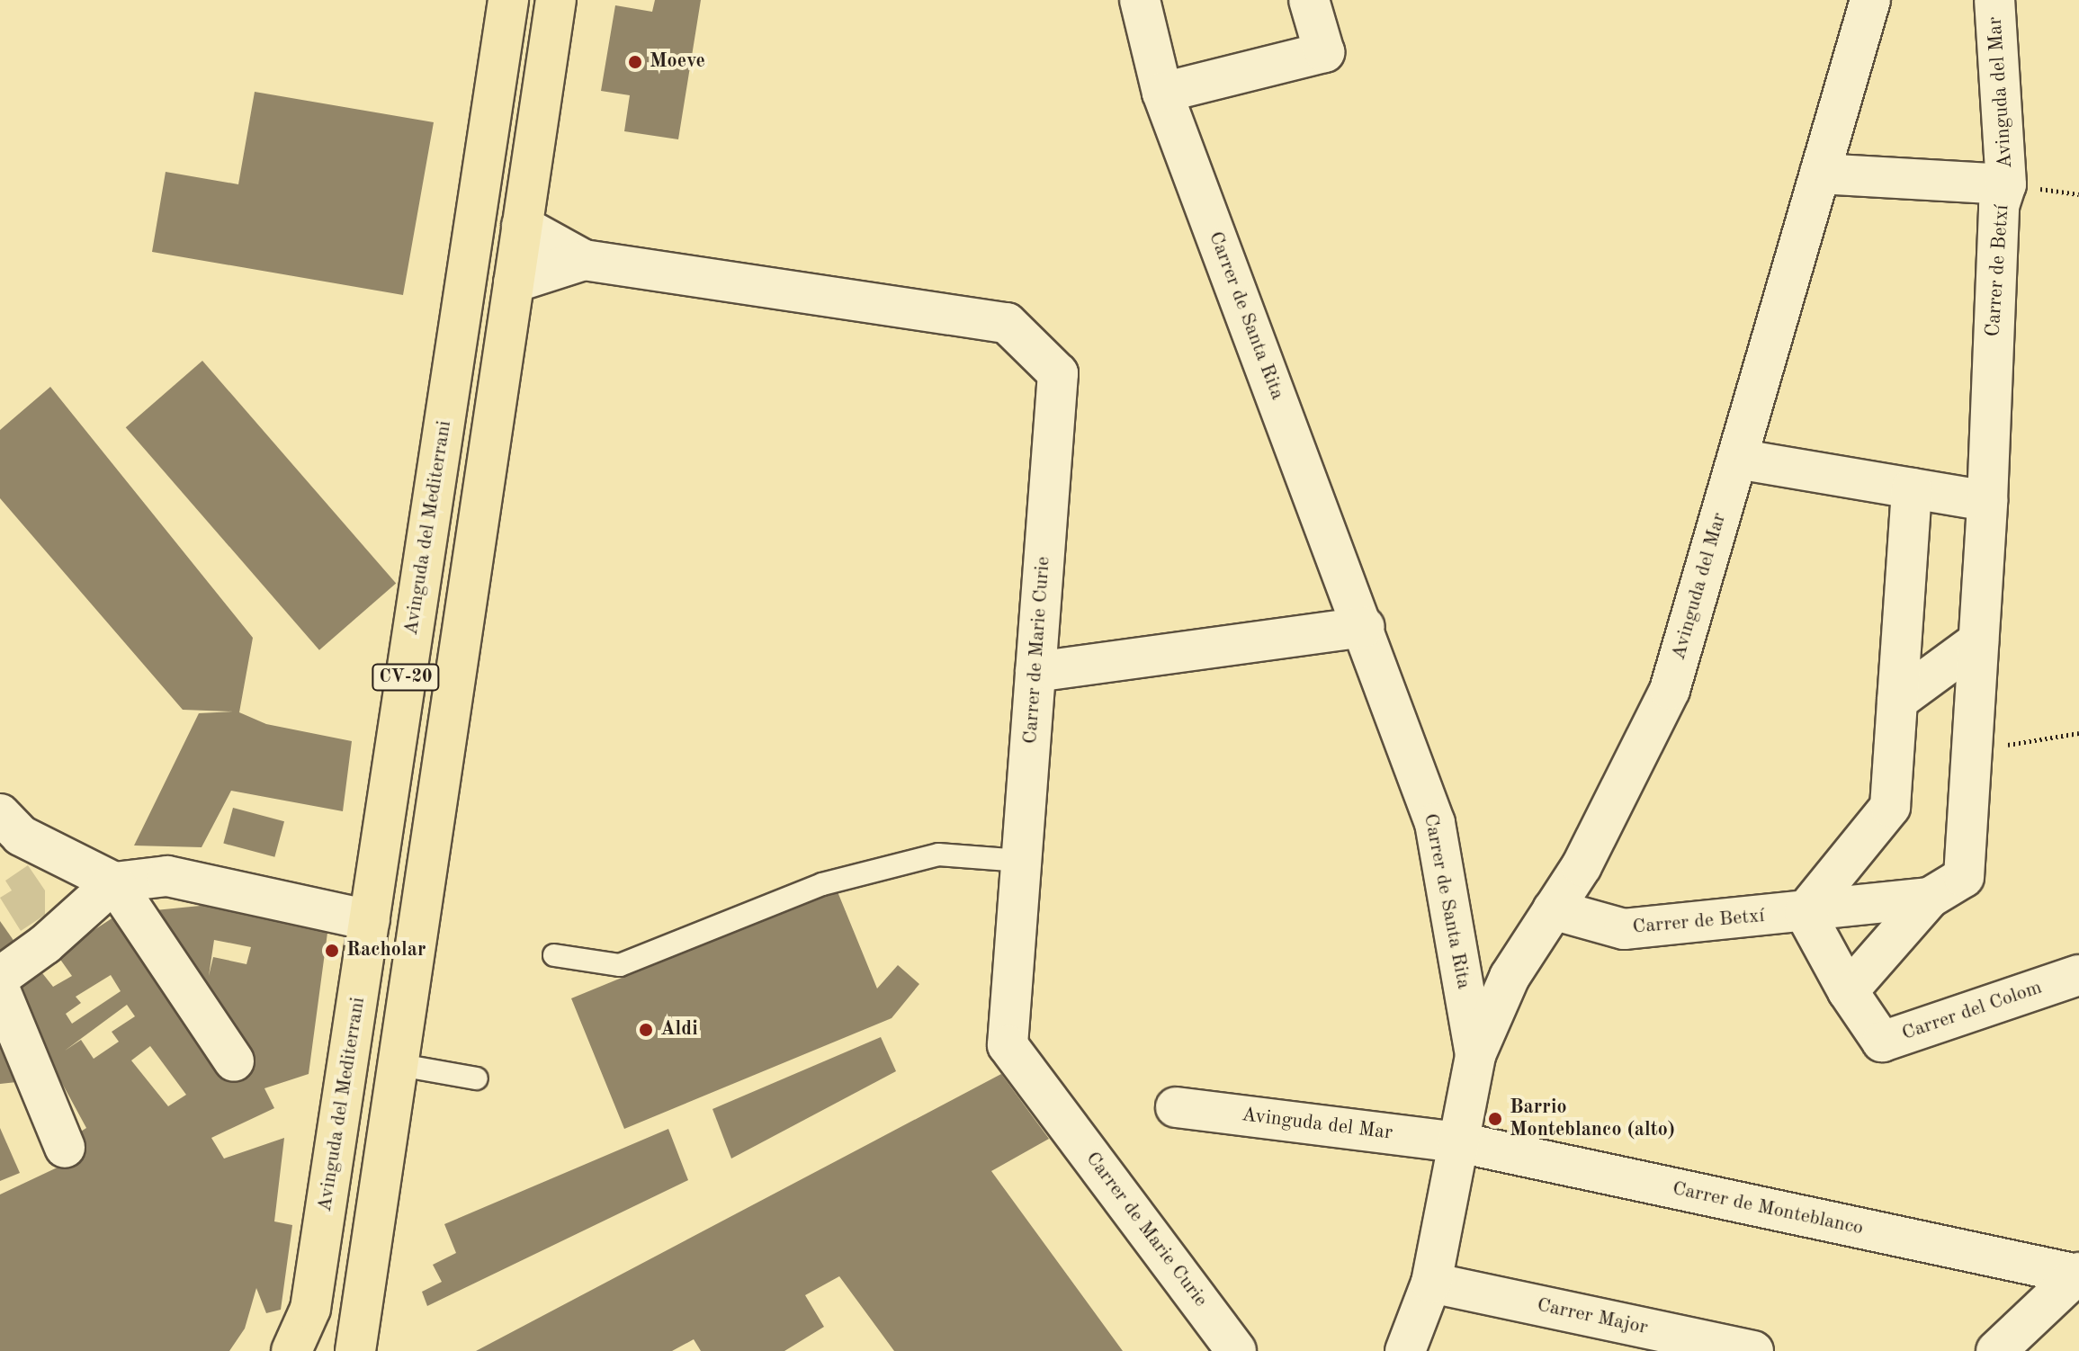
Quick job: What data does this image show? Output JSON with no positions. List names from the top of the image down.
{
  "streets": {
    "main road": ["Avinguda del Mediterrani", "CV-20"],
    "street": [
      "Avinguda del Mar",
      "Carrer de Betxí",
      "Carrer de Santa Rita",
      "Carrer de Marie Curie",
      "Carrer del Colom",
      "Carrer de Monteblanco",
      "Carrer Major"
    ]
  },
  "crossings": [
    ["Avinguda del Mar", "Carrer de Betxí"],
    ["Avinguda del Mar", "Carrer de Santa Rita"],
    ["Avinguda del Mar", "Carrer de Monteblanco"],
    ["Avinguda del Mar", "Carrer Major"],
    ["Carrer de Betxí", "Carrer del Colom"],
    ["Carrer de Marie Curie", "CV-20"]
  ],
  "places": [
    "Moeve",
    "Racholar",
    "Aldi",
    "Barrio Monteblanco (alto)"
  ]
}
